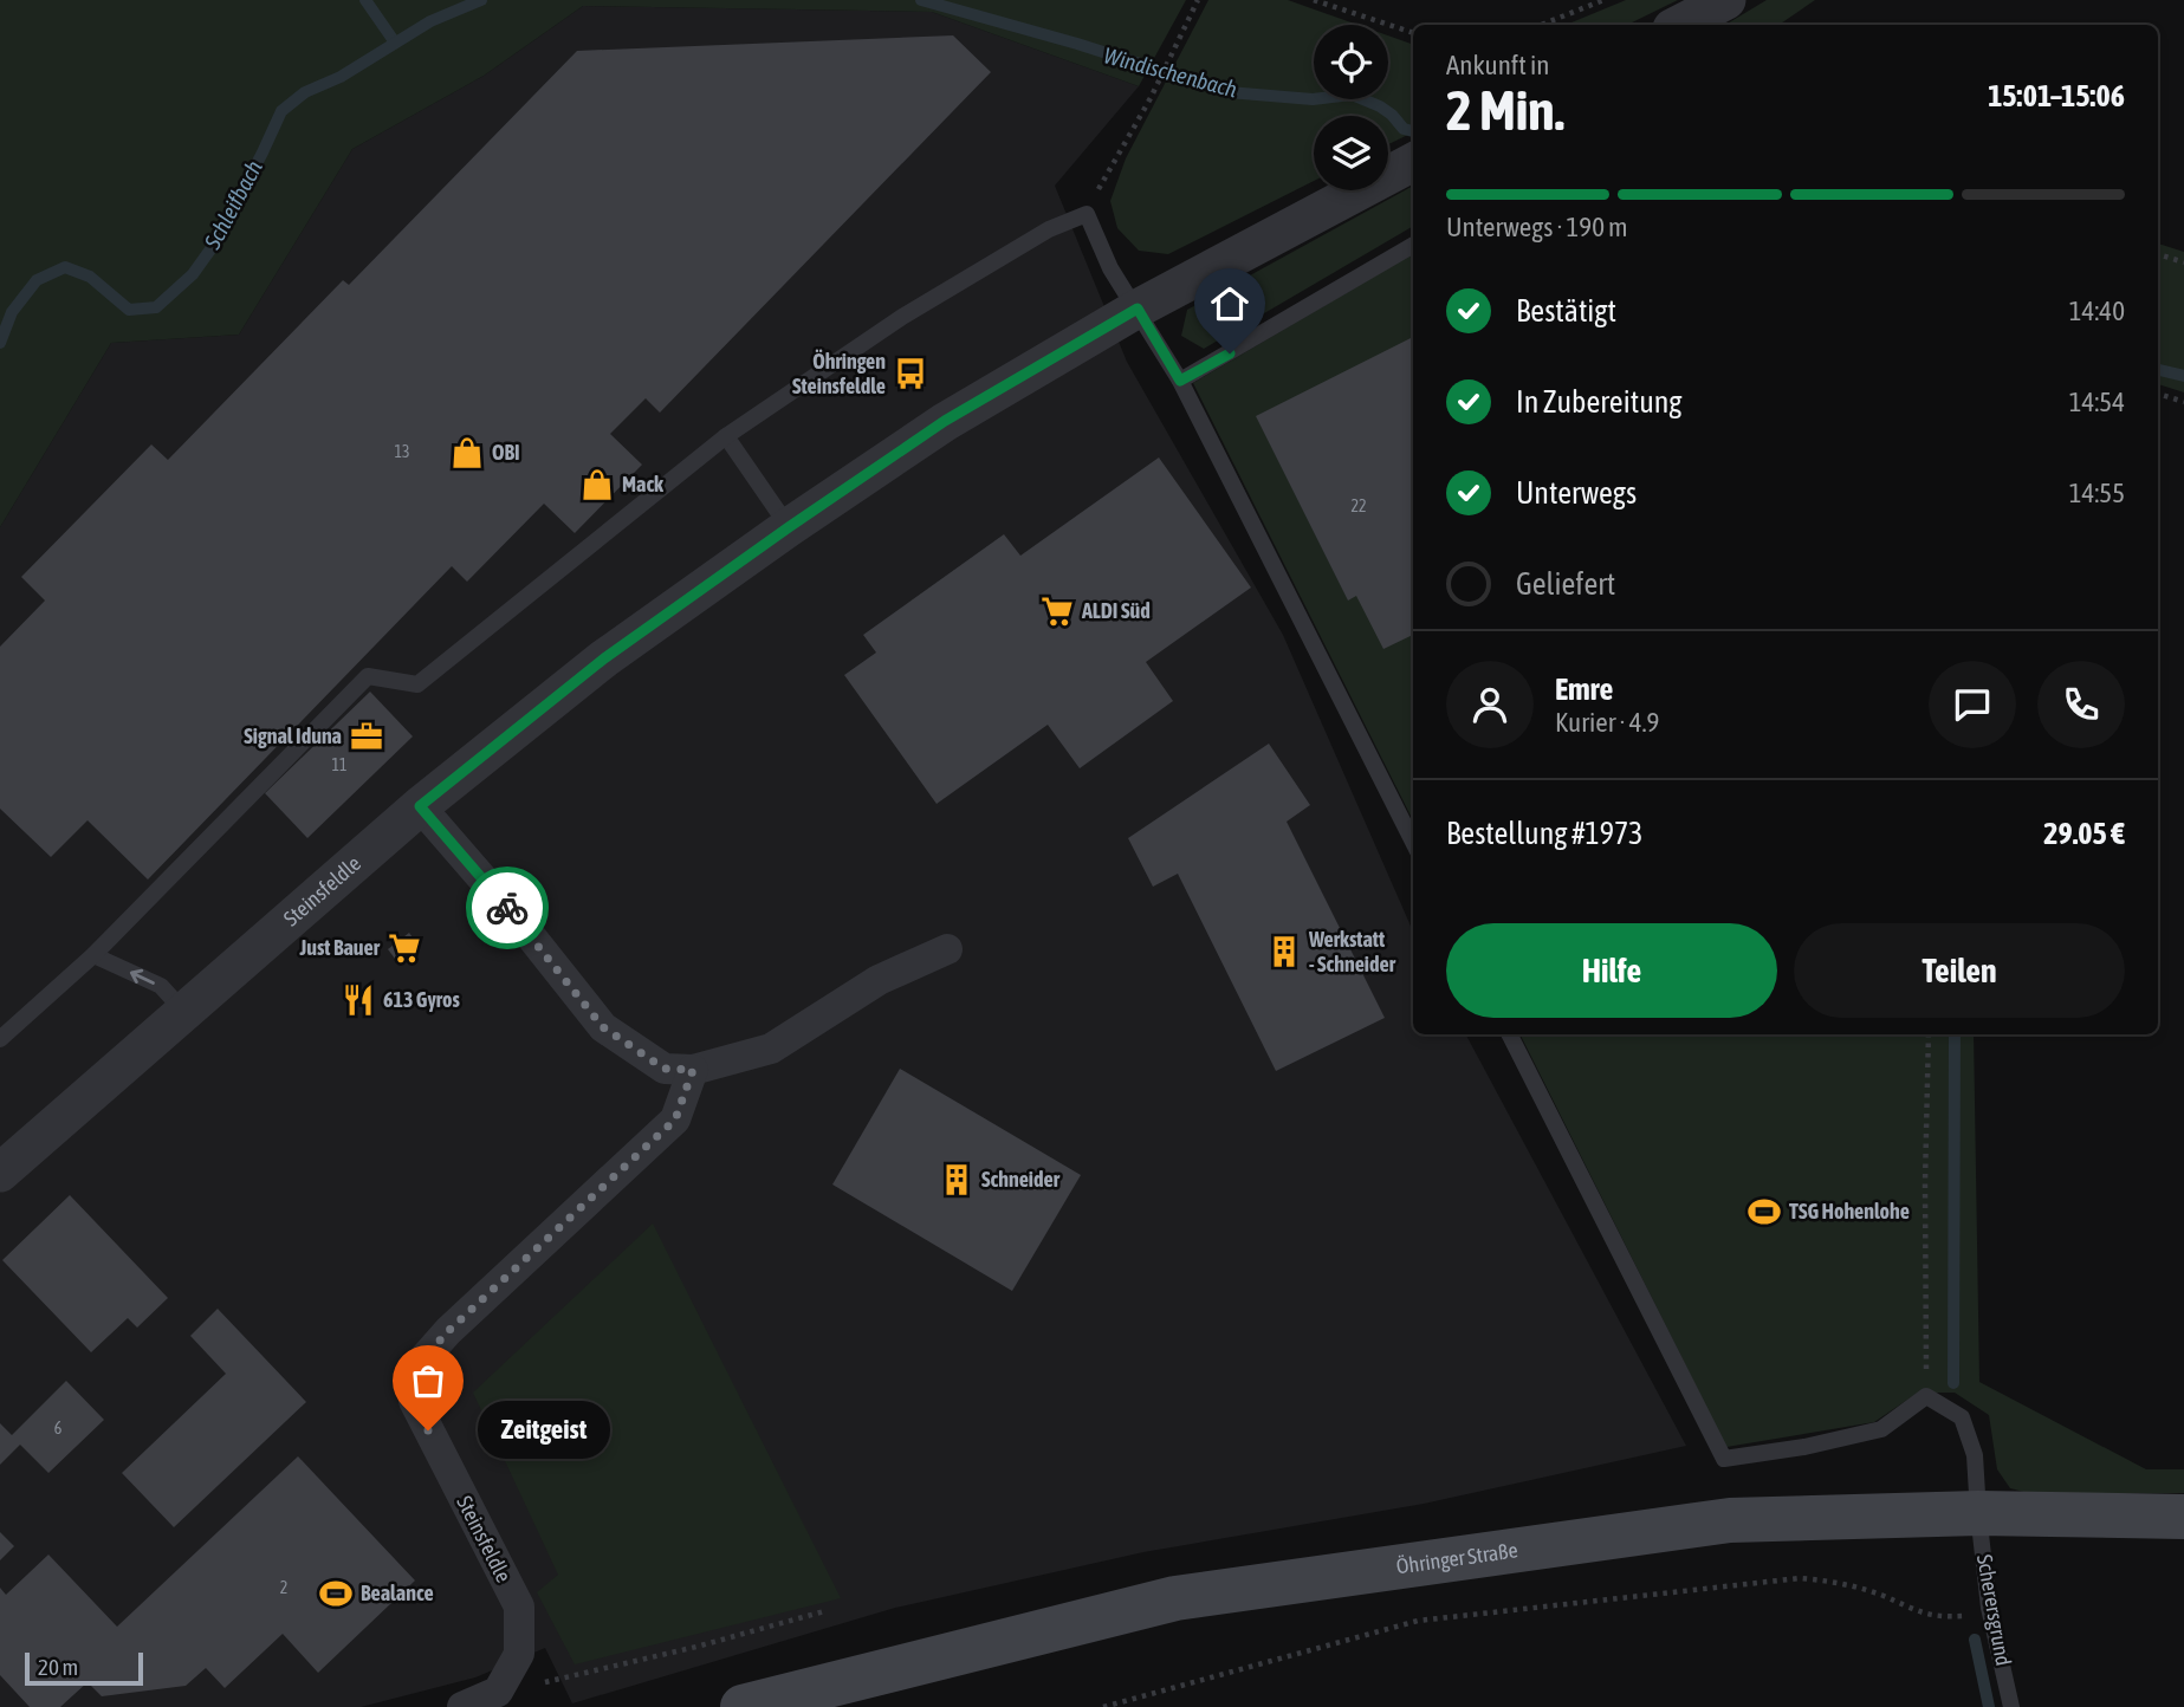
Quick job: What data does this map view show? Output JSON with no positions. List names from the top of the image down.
{
  "streets": {
    "main road": ["Öhringer Straße"],
    "street": ["Steinsfeldle"],
    "lane": ["Scherersgrund"]
  },
  "crossings": [
    ["Öhringer Straße", "Scherersgrund"]
  ],
  "water": ["Windischenbach", "Schleifbach"],
  "places": {
    "bus stop": ["Öhringen Steinsfeldle"],
    "shop": ["OBI", "Mack"],
    "supermarket": ["ALDI Süd", "Just Bauer"],
    "office": ["Signal Iduna"],
    "building": ["Werkstatt - Schneider", "Schneider"],
    "restaurant": ["613 Gyros"],
    "sports": ["TSG Hohenlohe", "Bealance"],
    "other": ["Zeitgeist"]
  },
  "house_numbers": [
    "13",
    "22",
    "11",
    "6",
    "2"
  ],
  "scale_bar": "20 m",
  "page": {
    "heading": ["2 Min.", "Ankunft in", "15:01–15:06"],
    "panel": [
      "Emre",
      "Kurier · 4.9",
      "Bestellung #1973",
      "29.05 €"
    ],
    "bar": "Unterwegs · 190 m",
    "list": [
      ["Bestätigt", "14:40"],
      ["In Zubereitung", "14:54"],
      ["Unterwegs", "14:55"],
      "Geliefert"
    ],
    "buttons": ["Hilfe", "Teilen"],
    "bubble": "Zeitgeist",
    "scale": "20 m"
  }
}
